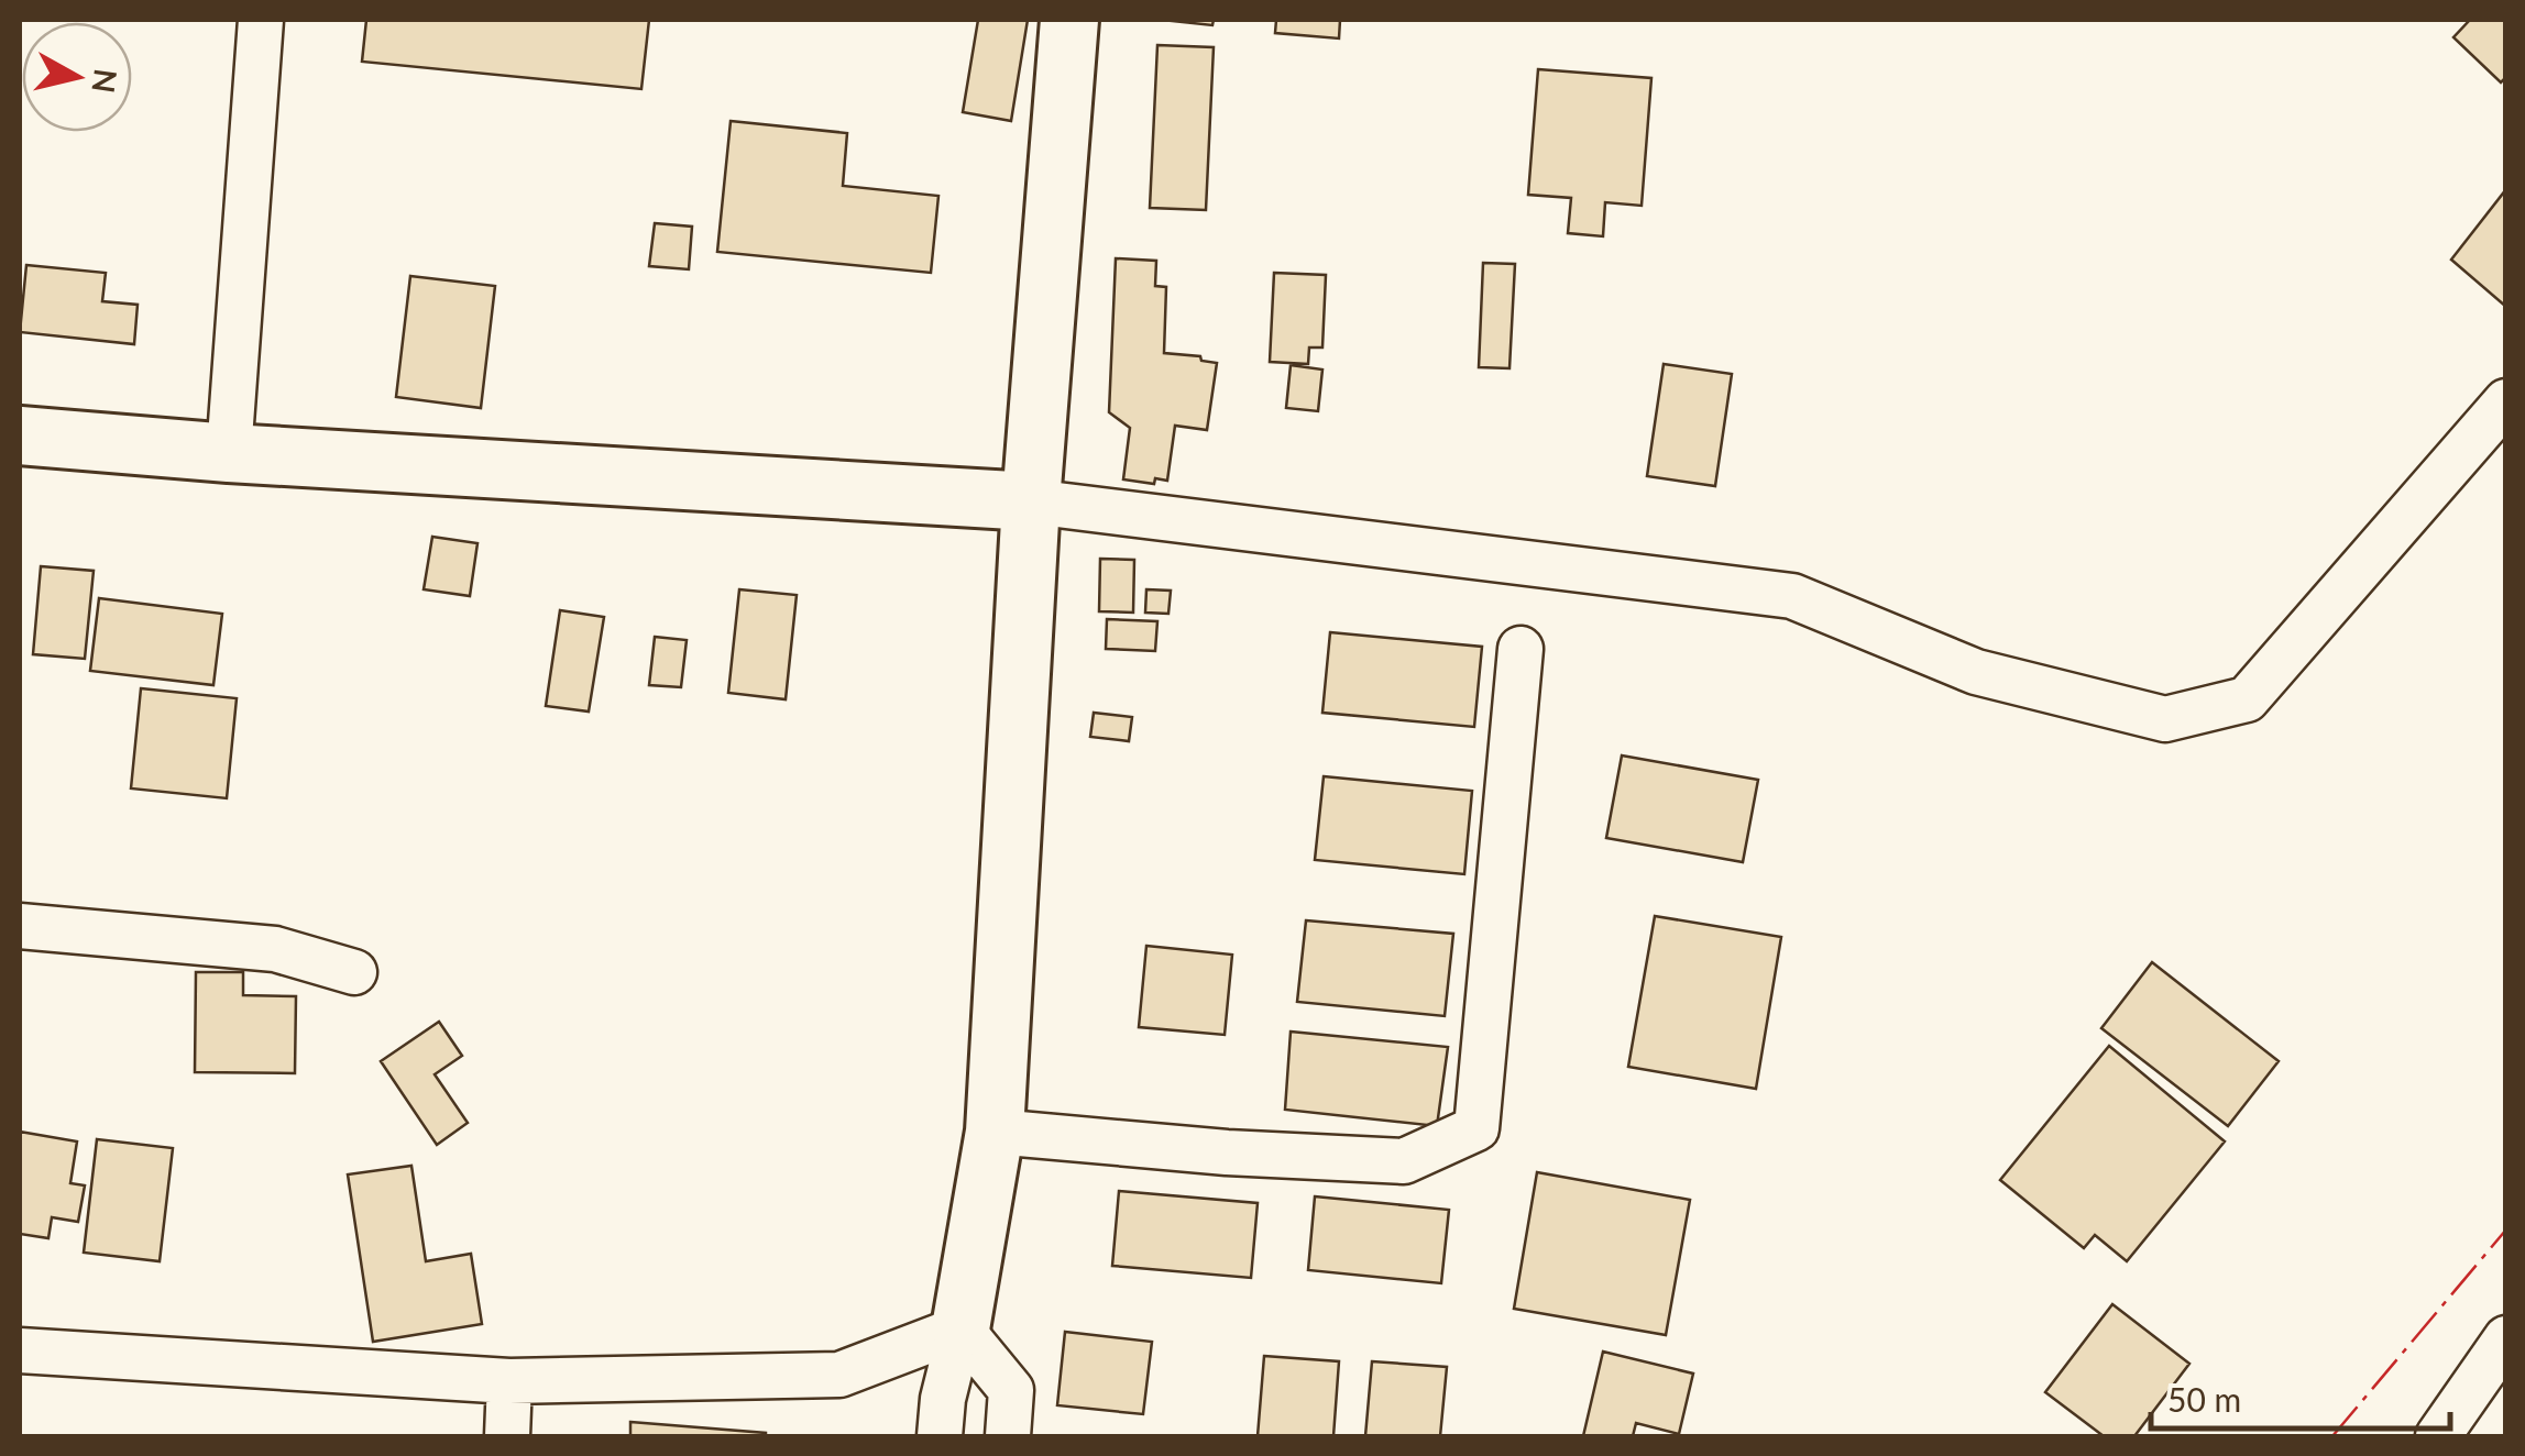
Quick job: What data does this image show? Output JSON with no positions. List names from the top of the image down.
{
  "scale_bar": "50 m",
  "north": "right"
}
